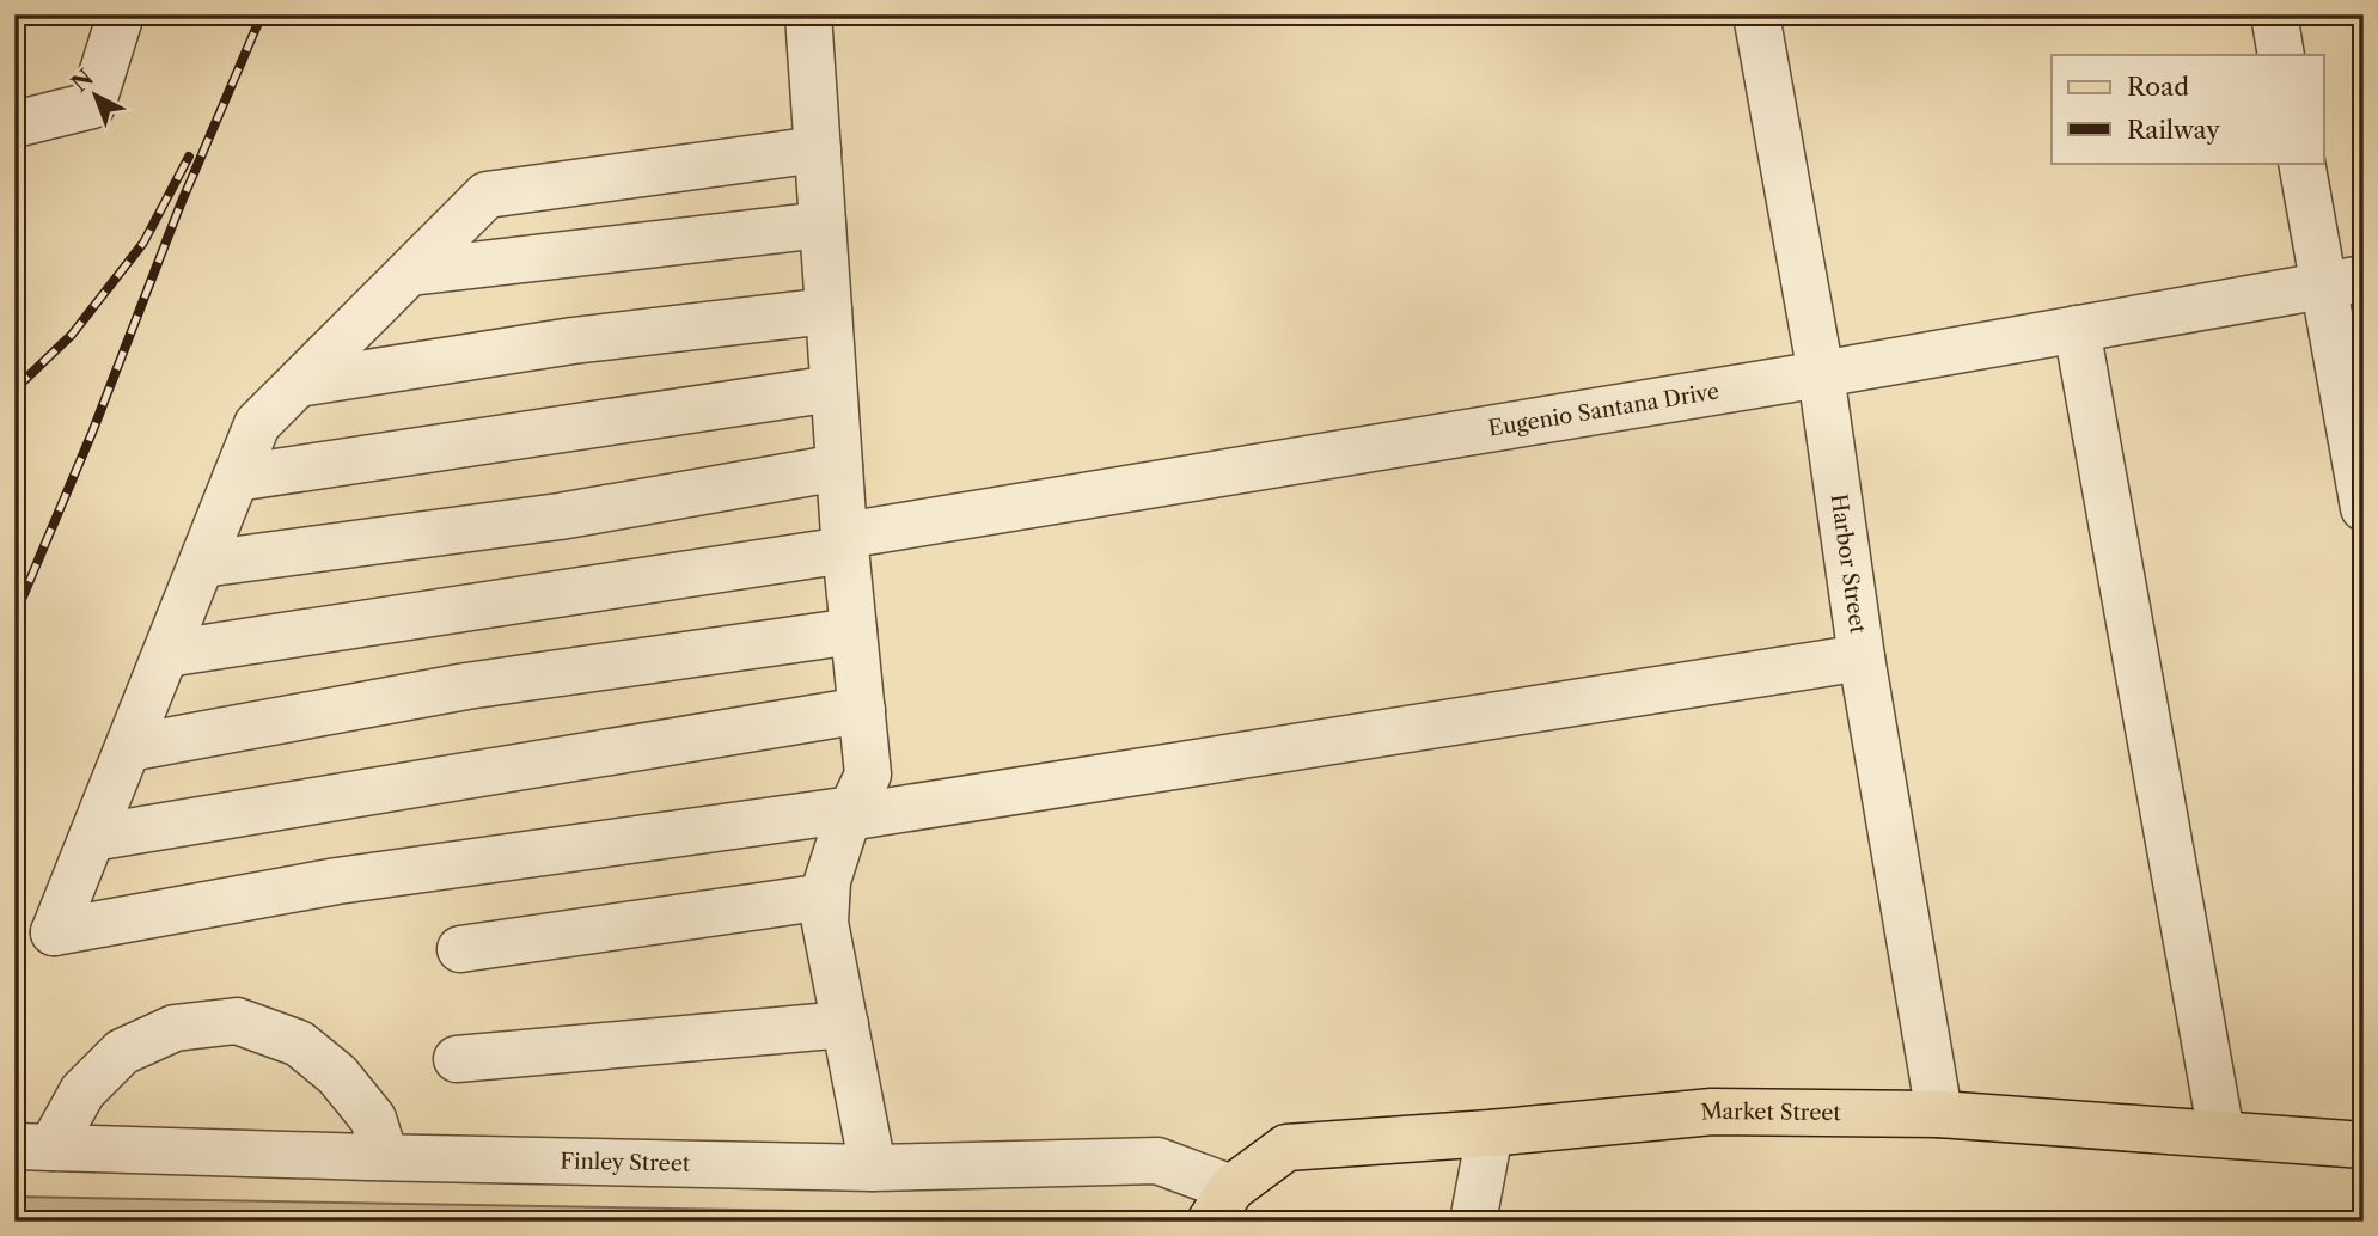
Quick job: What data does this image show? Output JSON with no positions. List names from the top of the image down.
{
  "streets": {
    "main road": ["Market Street"],
    "street": ["Eugenio Santana Drive", "Harbor Street", "Finley Street"]
  },
  "crossings": [
    ["Eugenio Santana Drive", "Harbor Street"],
    ["Harbor Street", "Market Street"],
    ["Market Street", "Finley Street"]
  ],
  "legend": ["Road", "Railway"],
  "north": "top left"
}
